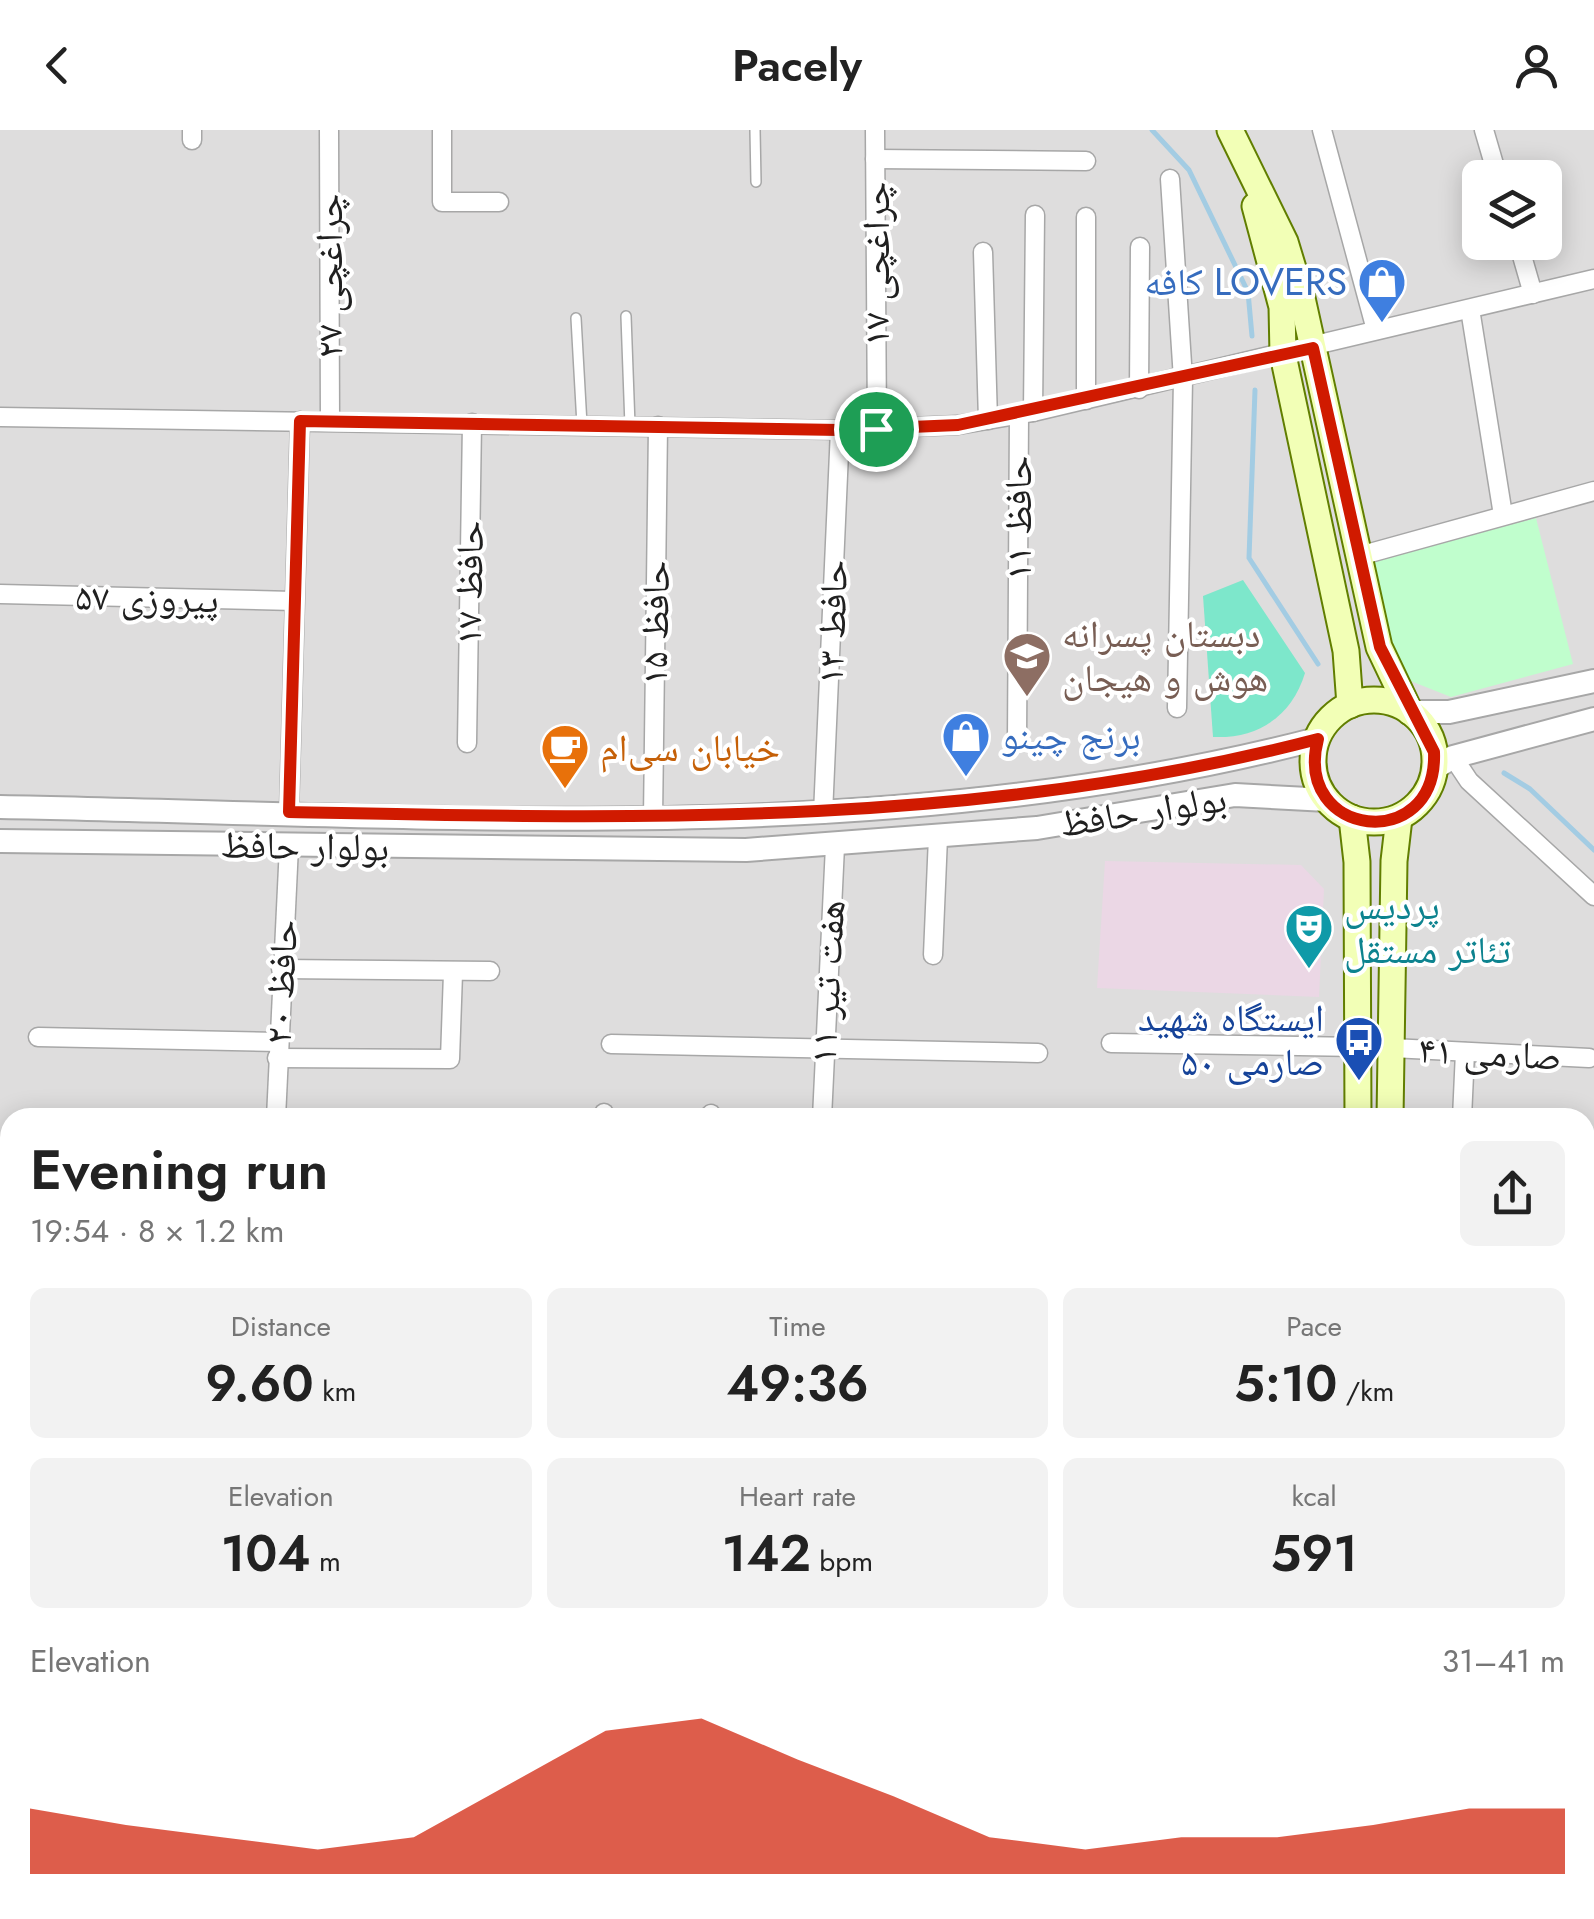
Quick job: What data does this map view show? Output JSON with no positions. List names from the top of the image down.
{
  "streets": {
    "street": [
      "چراغچی ۱۷",
      "چراغچی ۲۷",
      "حافظ ۱۱",
      "حافظ ۱۷",
      "پیروزی ۵۷",
      "حافط ۱۳",
      "حافظ ۱۵",
      "بولوار حافظ",
      "حافظ ۲۰",
      "هفت تیر ۱۱",
      "صارمی ۴۱"
    ]
  },
  "crossings": [
    ["حافط ۱۳", "بولوار حافظ"],
    ["حافظ ۱۵", "بولوار حافظ"],
    ["بولوار حافظ", "حافظ ۲۰"],
    ["بولوار حافظ", "هفت تیر ۱۱"]
  ],
  "places": {
    "shop": ["کافه LOVERS", "برنج چینو"],
    "school or university": ["دبستان پسرانه هوش و هیجان"],
    "cafe": ["خیابان سی‌ام"],
    "theatre": ["پردیس تئاتر مستقل"],
    "bus stop": ["ایستگاه شهید صارمی ۵۰"]
  },
  "page": {
    "header": "Pacely",
    "heading": ["Evening run", "19:54 · 8 × 1.2 km"],
    "stats": [
      ["Distance", "9.60 km"],
      ["Time", "49:36"],
      ["Pace", "5:10 /km"],
      ["Elevation", "104 m"],
      ["Heart rate", "142 bpm"],
      ["kcal", "591"]
    ],
    "chart": ["Elevation", "31–41 m"]
  }
}
